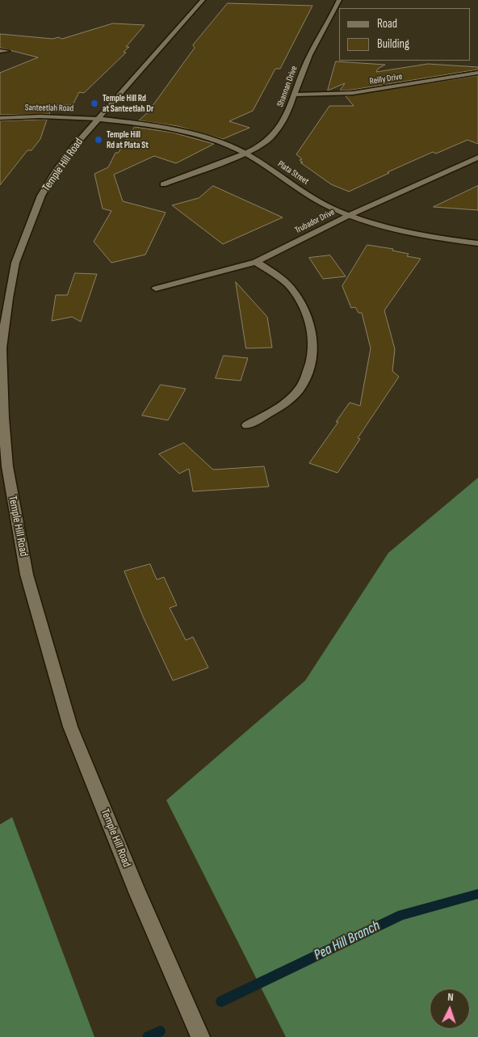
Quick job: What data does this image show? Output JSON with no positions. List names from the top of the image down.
{
  "streets": {
    "street": [
      "Reilly Drive",
      "Shannan Drive",
      "Santeetlah Road",
      "Temple Hill Road",
      "Plata Street",
      "Trubador Drive"
    ]
  },
  "crossings": [
    ["Reilly Drive", "Shannan Drive"],
    ["Shannan Drive", "Plata Street"],
    ["Santeetlah Road", "Temple Hill Road"],
    ["Santeetlah Road", "Plata Street"],
    ["Temple Hill Road", "Plata Street"],
    ["Plata Street", "Trubador Drive"]
  ],
  "water": ["Pea Hill Branch"],
  "places": ["Temple Hill Rd at Santeetlah Dr", "Temple Hill Rd at Plata St"],
  "legend": ["Road", "Building"],
  "north": "top"
}
